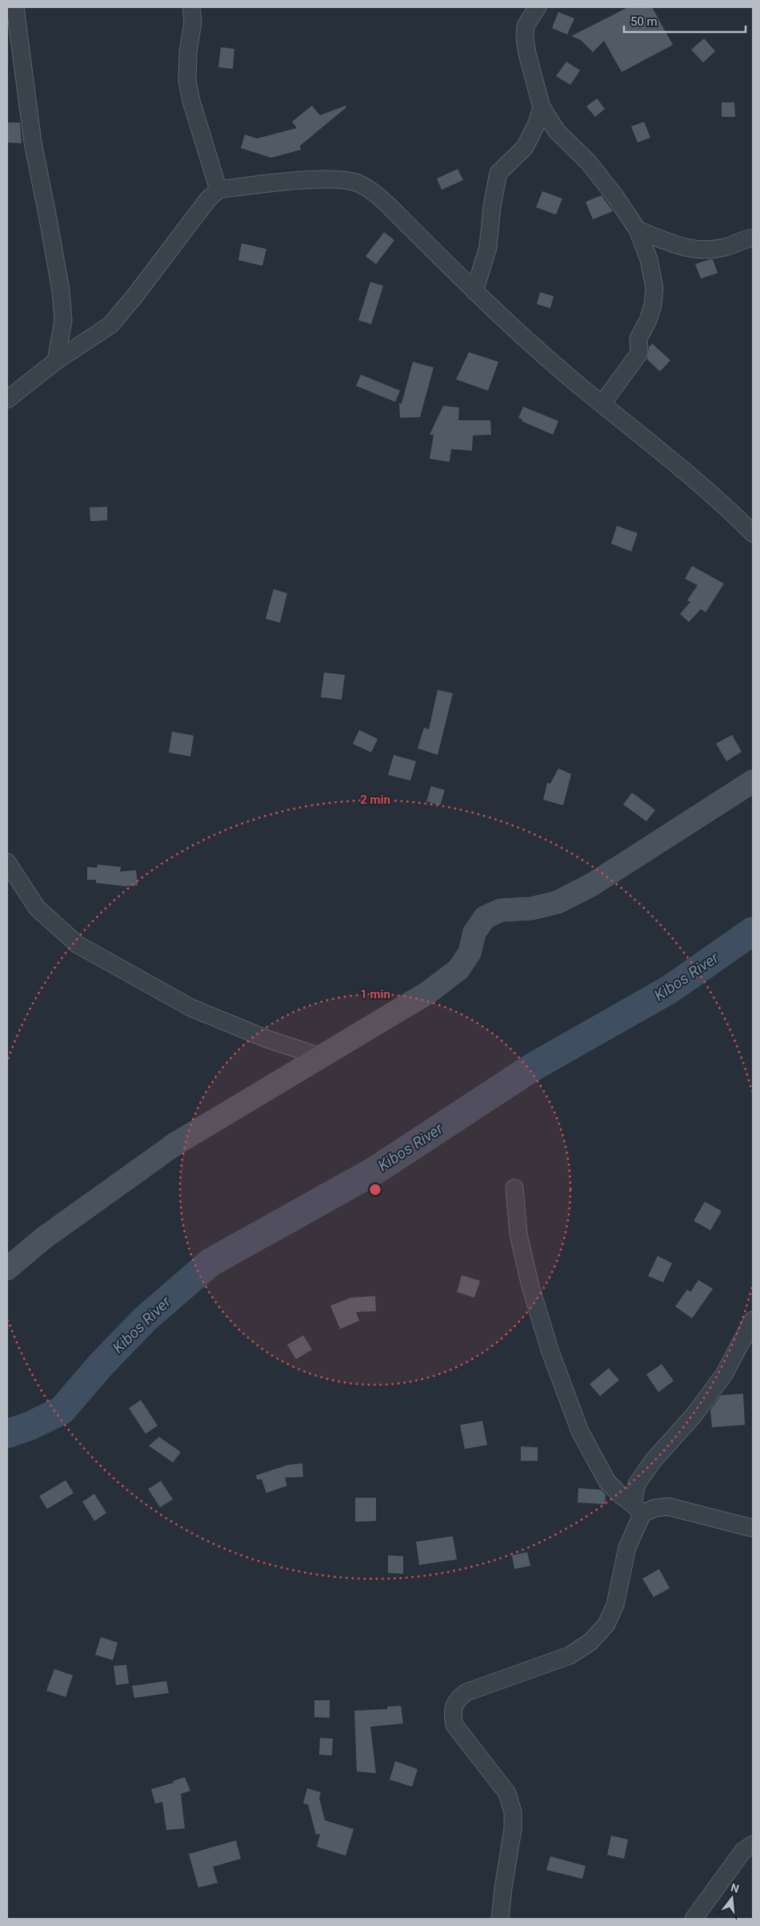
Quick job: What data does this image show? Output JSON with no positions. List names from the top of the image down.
{
  "water": ["Kibos River"],
  "scale_bar": "50 m",
  "north": "top",
  "rings": ["2 min", "1 min"]
}
